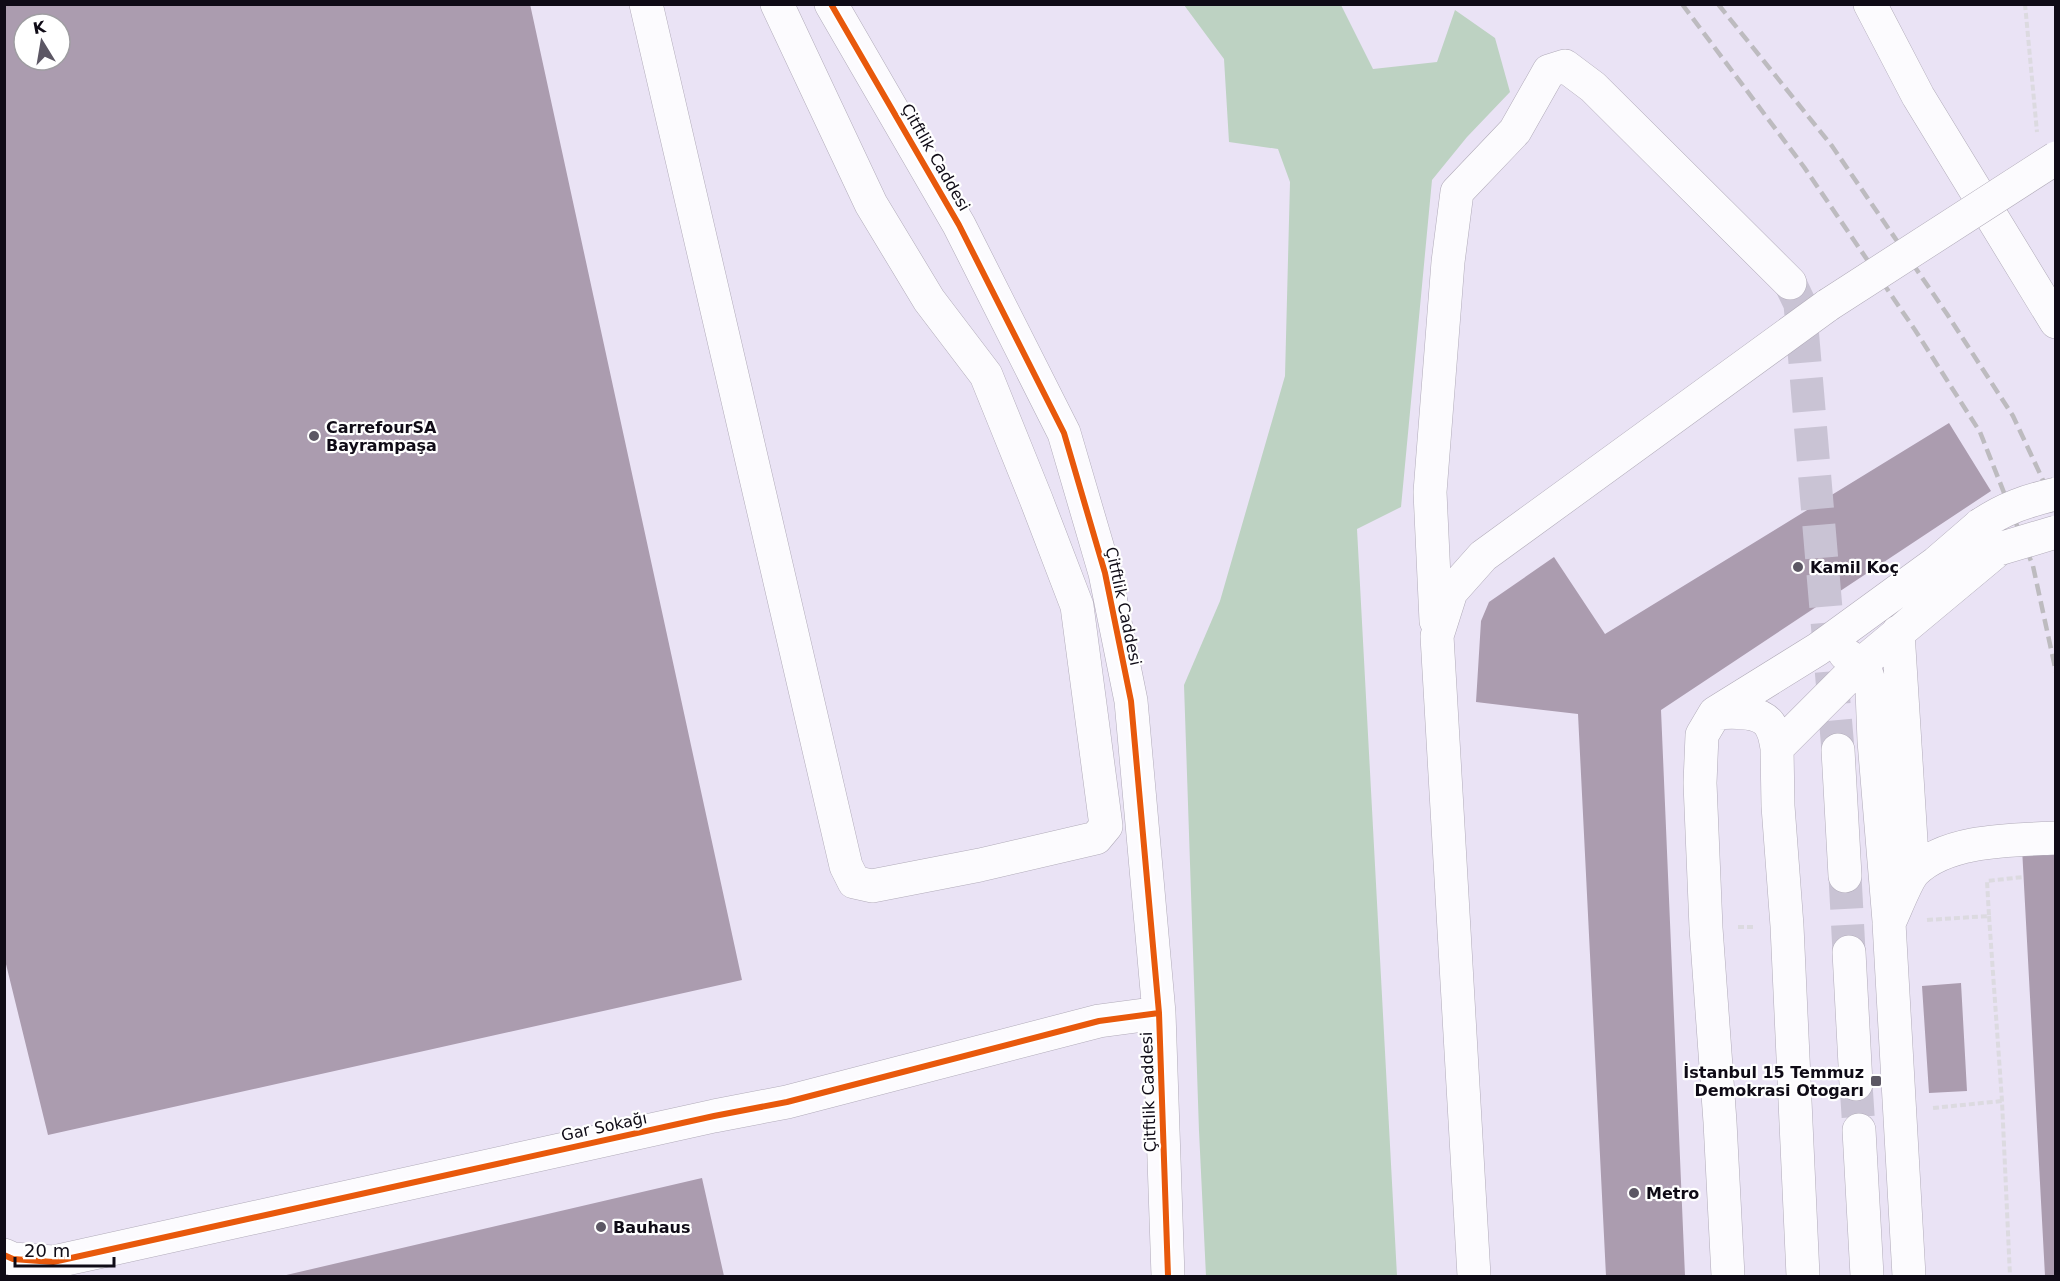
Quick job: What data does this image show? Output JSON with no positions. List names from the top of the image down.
{
  "streets": {
    "street": ["Çitftlik Caddesi", "Gar Sokağı"]
  },
  "crossings": [
    ["Çitftlik Caddesi", "Gar Sokağı"]
  ],
  "places": {
    "other": [
      "CarrefourSA Bayrampaşa",
      "Kamil Koç",
      "Metro",
      "Bauhaus"
    ],
    "transit": ["İstanbul 15 Temmuz Demokrasi Otogarı"]
  },
  "scale_bar": "20 m",
  "north": "top"
}
